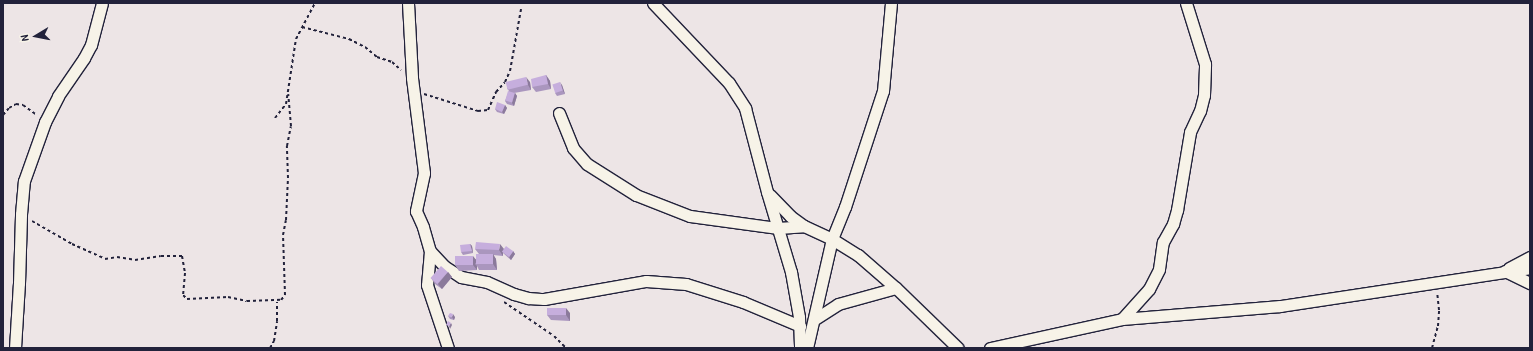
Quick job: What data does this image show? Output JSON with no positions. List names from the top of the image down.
{
  "north": "left"
}
